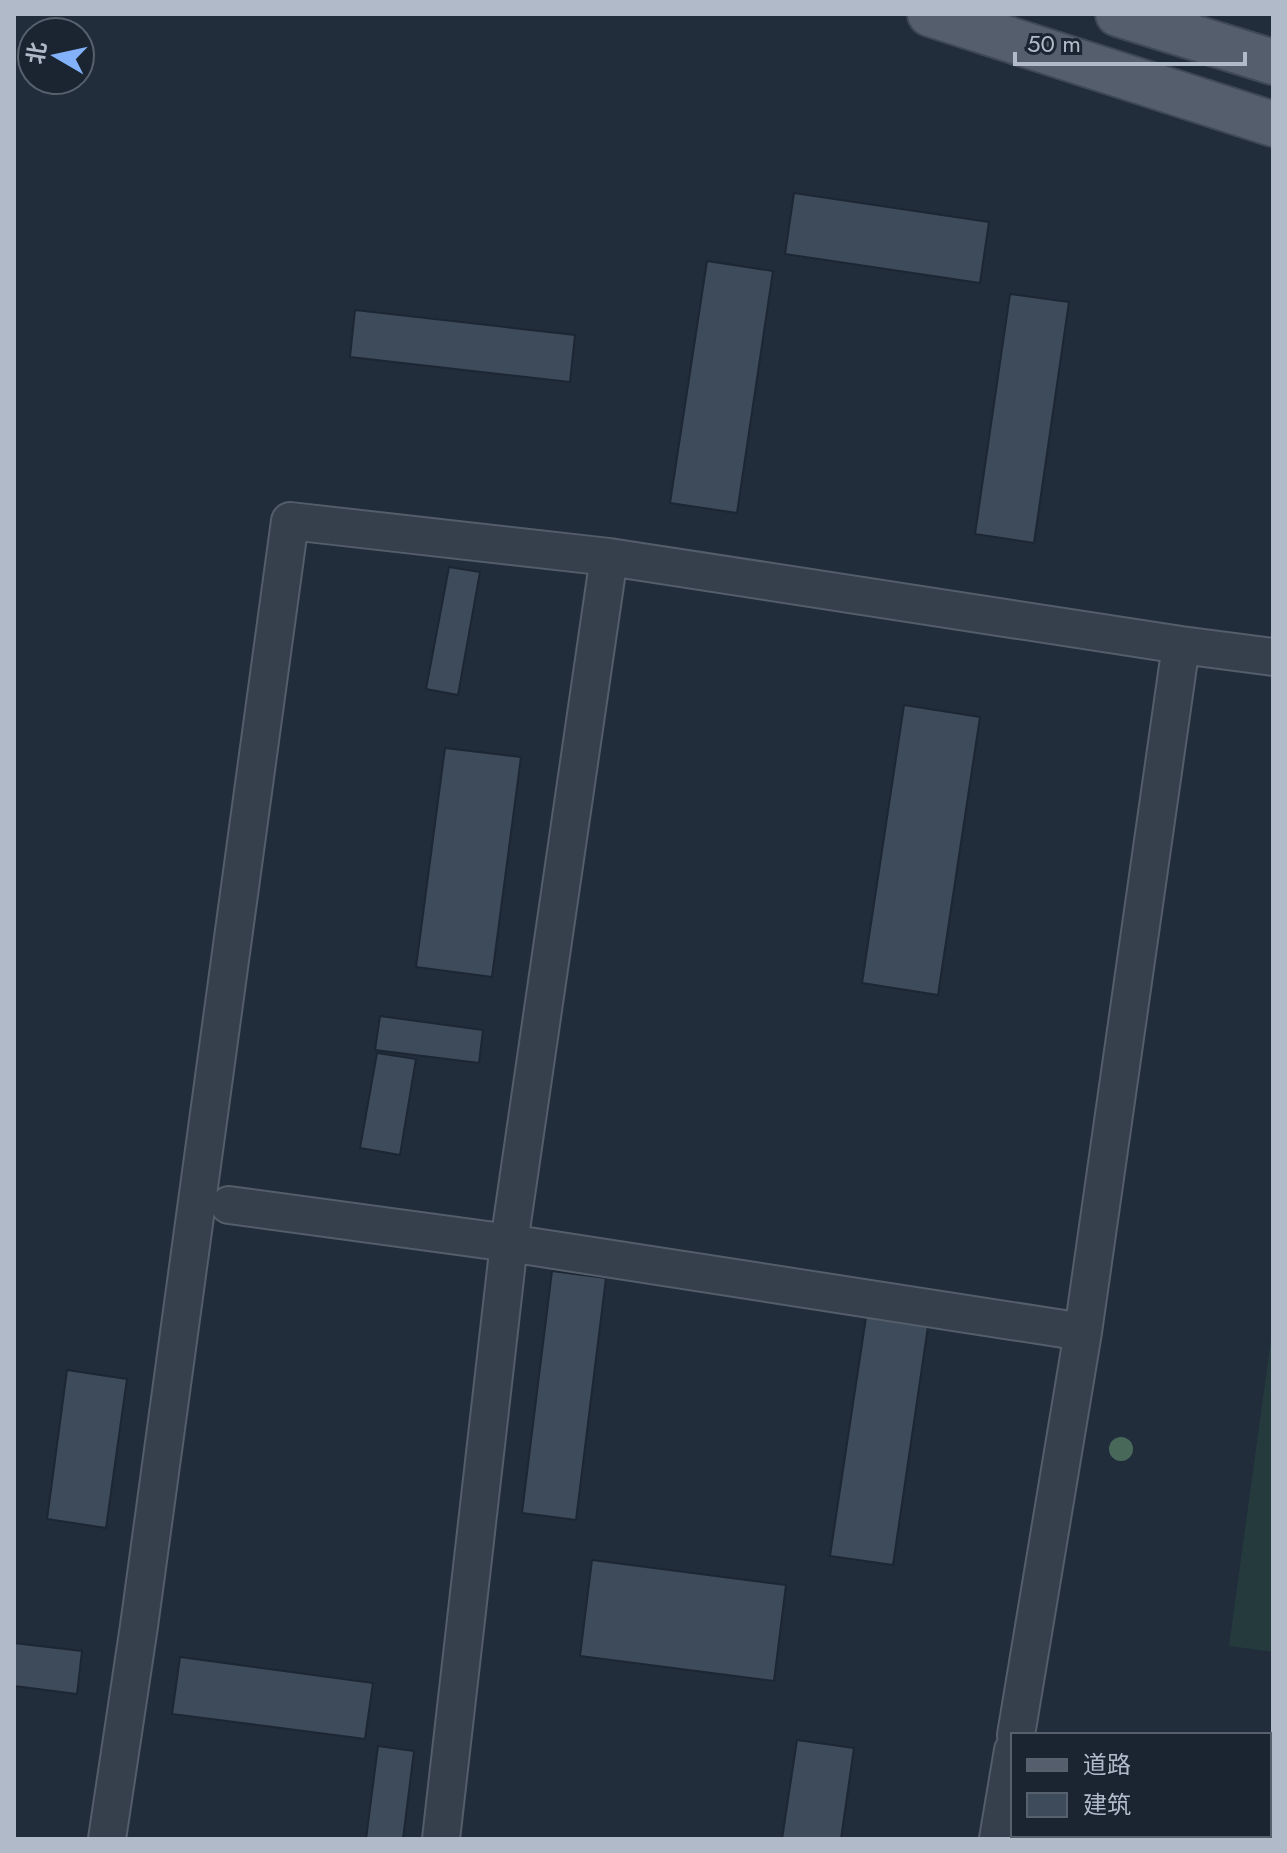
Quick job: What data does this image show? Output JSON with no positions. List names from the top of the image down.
{
  "legend": ["道路", "建筑"],
  "scale_bar": "50 m",
  "north": "left"
}
